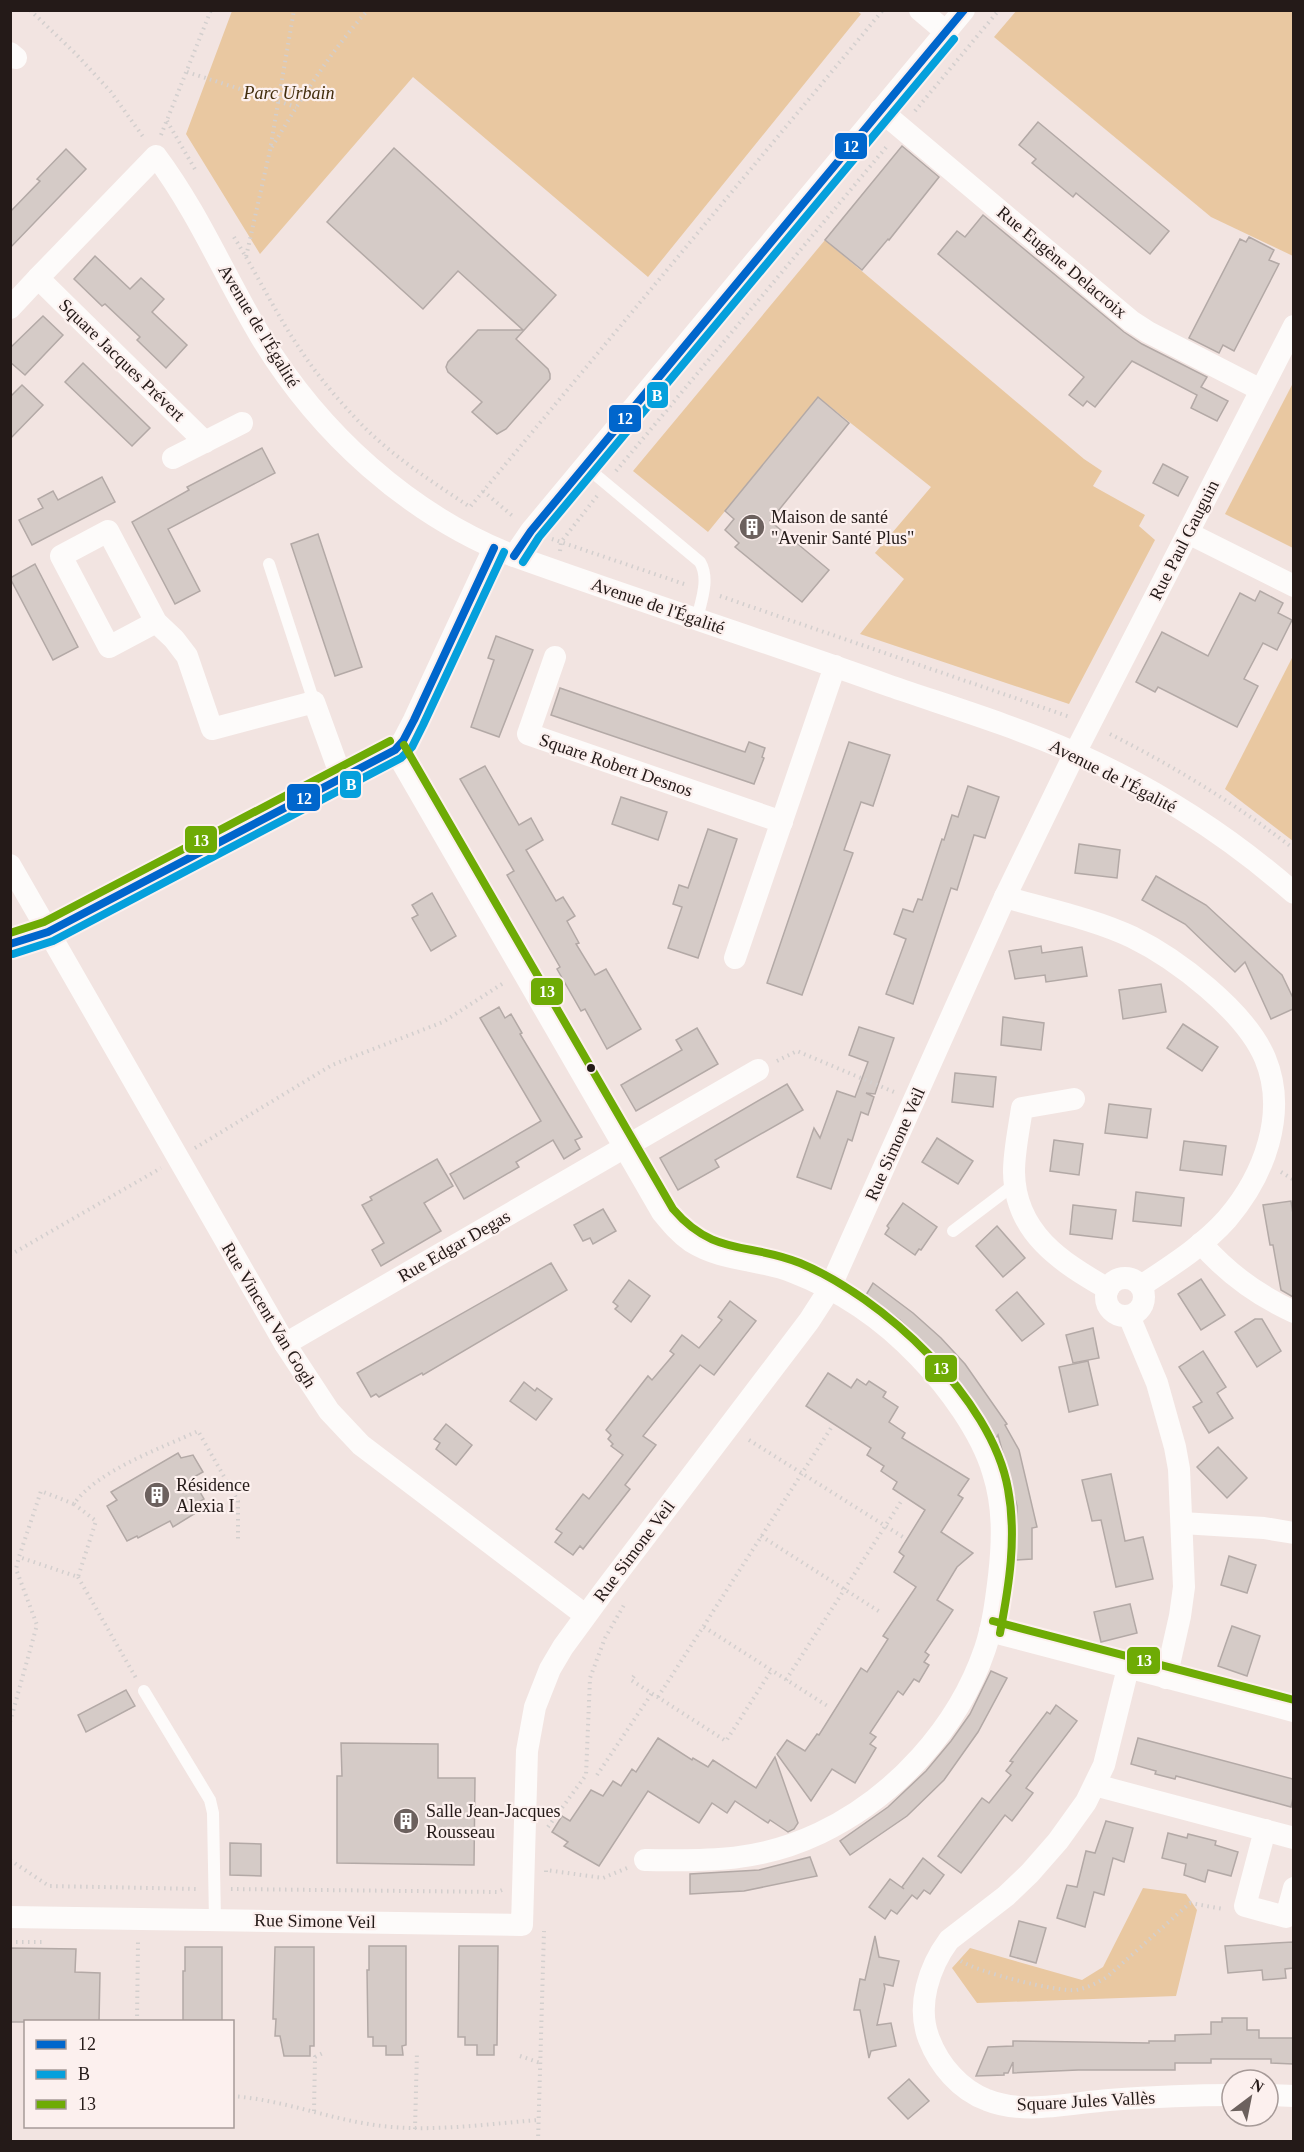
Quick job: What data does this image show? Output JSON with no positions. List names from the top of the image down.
{
  "streets": {
    "street": [
      "Rue Eugène Delacroix",
      "Avenue de l'Égalité",
      "Square Jacques Prévert",
      "Rue Paul Gauguin",
      "Square Robert Desnos",
      "Rue Simone Veil",
      "Rue Edgar Degas",
      "Rue Vincent Van Gogh",
      "Square Jules Vallès"
    ]
  },
  "crossings": [
    ["Rue Eugène Delacroix", "Rue Paul Gauguin"],
    ["Avenue de l'Égalité", "Rue Paul Gauguin"],
    ["Avenue de l'Égalité", "Rue Simone Veil"],
    ["Rue Paul Gauguin", "Rue Simone Veil"],
    ["Rue Simone Veil", "Rue Vincent Van Gogh"],
    ["Rue Edgar Degas", "Rue Vincent Van Gogh"]
  ],
  "parks": ["Parc Urbain"],
  "places": {
    "building": ["Maison de santé \"Avenir Santé Plus\"", "Résidence Alexia I", "Salle Jean-Jacques Rousseau"]
  },
  "lines": ["transit line 12", "transit line B", "transit line 13"],
  "legend": ["12", "B", "13"],
  "north": "top right"
}
